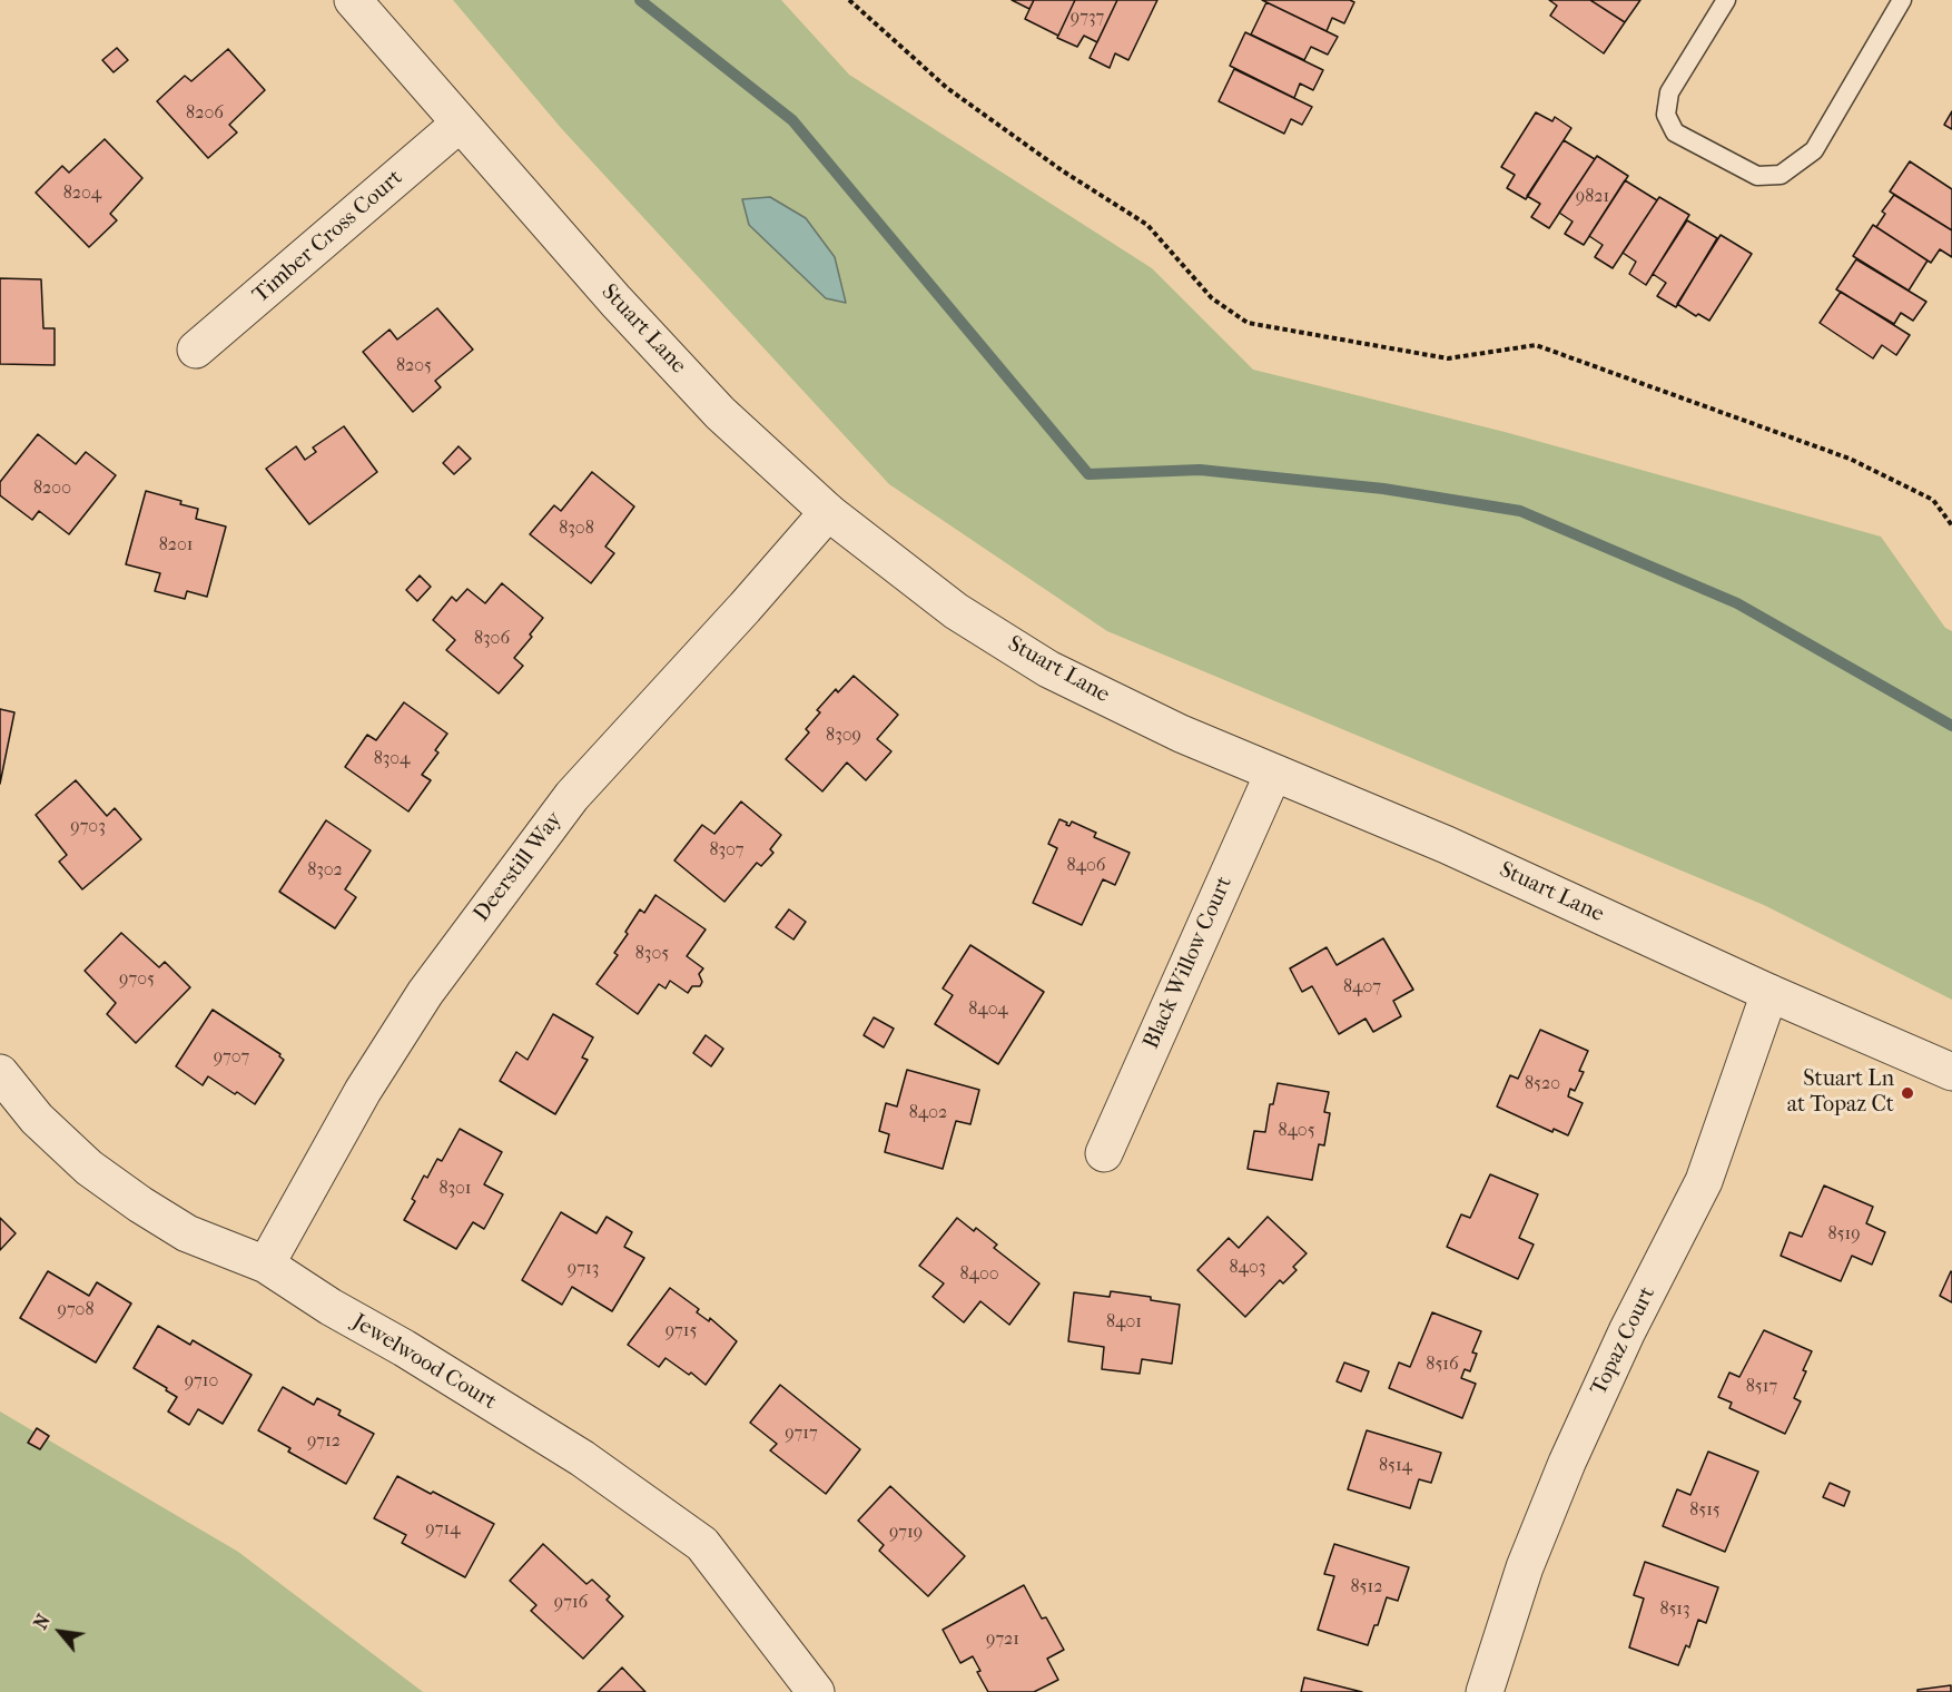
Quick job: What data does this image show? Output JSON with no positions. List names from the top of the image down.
{
  "streets": {
    "street": [
      "Timber Cross Court",
      "Stuart Lane",
      "Deerstill Way",
      "Black Willow Court",
      "Topaz Court",
      "Jewelwood Court"
    ]
  },
  "crossings": [
    ["Timber Cross Court", "Stuart Lane"],
    ["Stuart Lane", "Deerstill Way"],
    ["Stuart Lane", "Black Willow Court"],
    ["Stuart Lane", "Topaz Court"],
    ["Deerstill Way", "Jewelwood Court"]
  ],
  "places": ["Stuart Ln at Topaz Ct"],
  "house_numbers": [
    "9737",
    "8206",
    "8204",
    "9821",
    "8205",
    "8200",
    "8308",
    "8201",
    "8306",
    "8309",
    "8304",
    "9703",
    "8307",
    "8406",
    "8302",
    "8305",
    "9705",
    "8407",
    "8404",
    "9707",
    "8520",
    "8402",
    "8405",
    "8301",
    "8519",
    "8403",
    "9713",
    "8400",
    "9708",
    "8401",
    "9715",
    "8516",
    "9710",
    "8517",
    "9717",
    "9712",
    "8514",
    "8515",
    "9714",
    "9719",
    "8512",
    "9716",
    "8513",
    "9721"
  ],
  "north": "top left"
}
